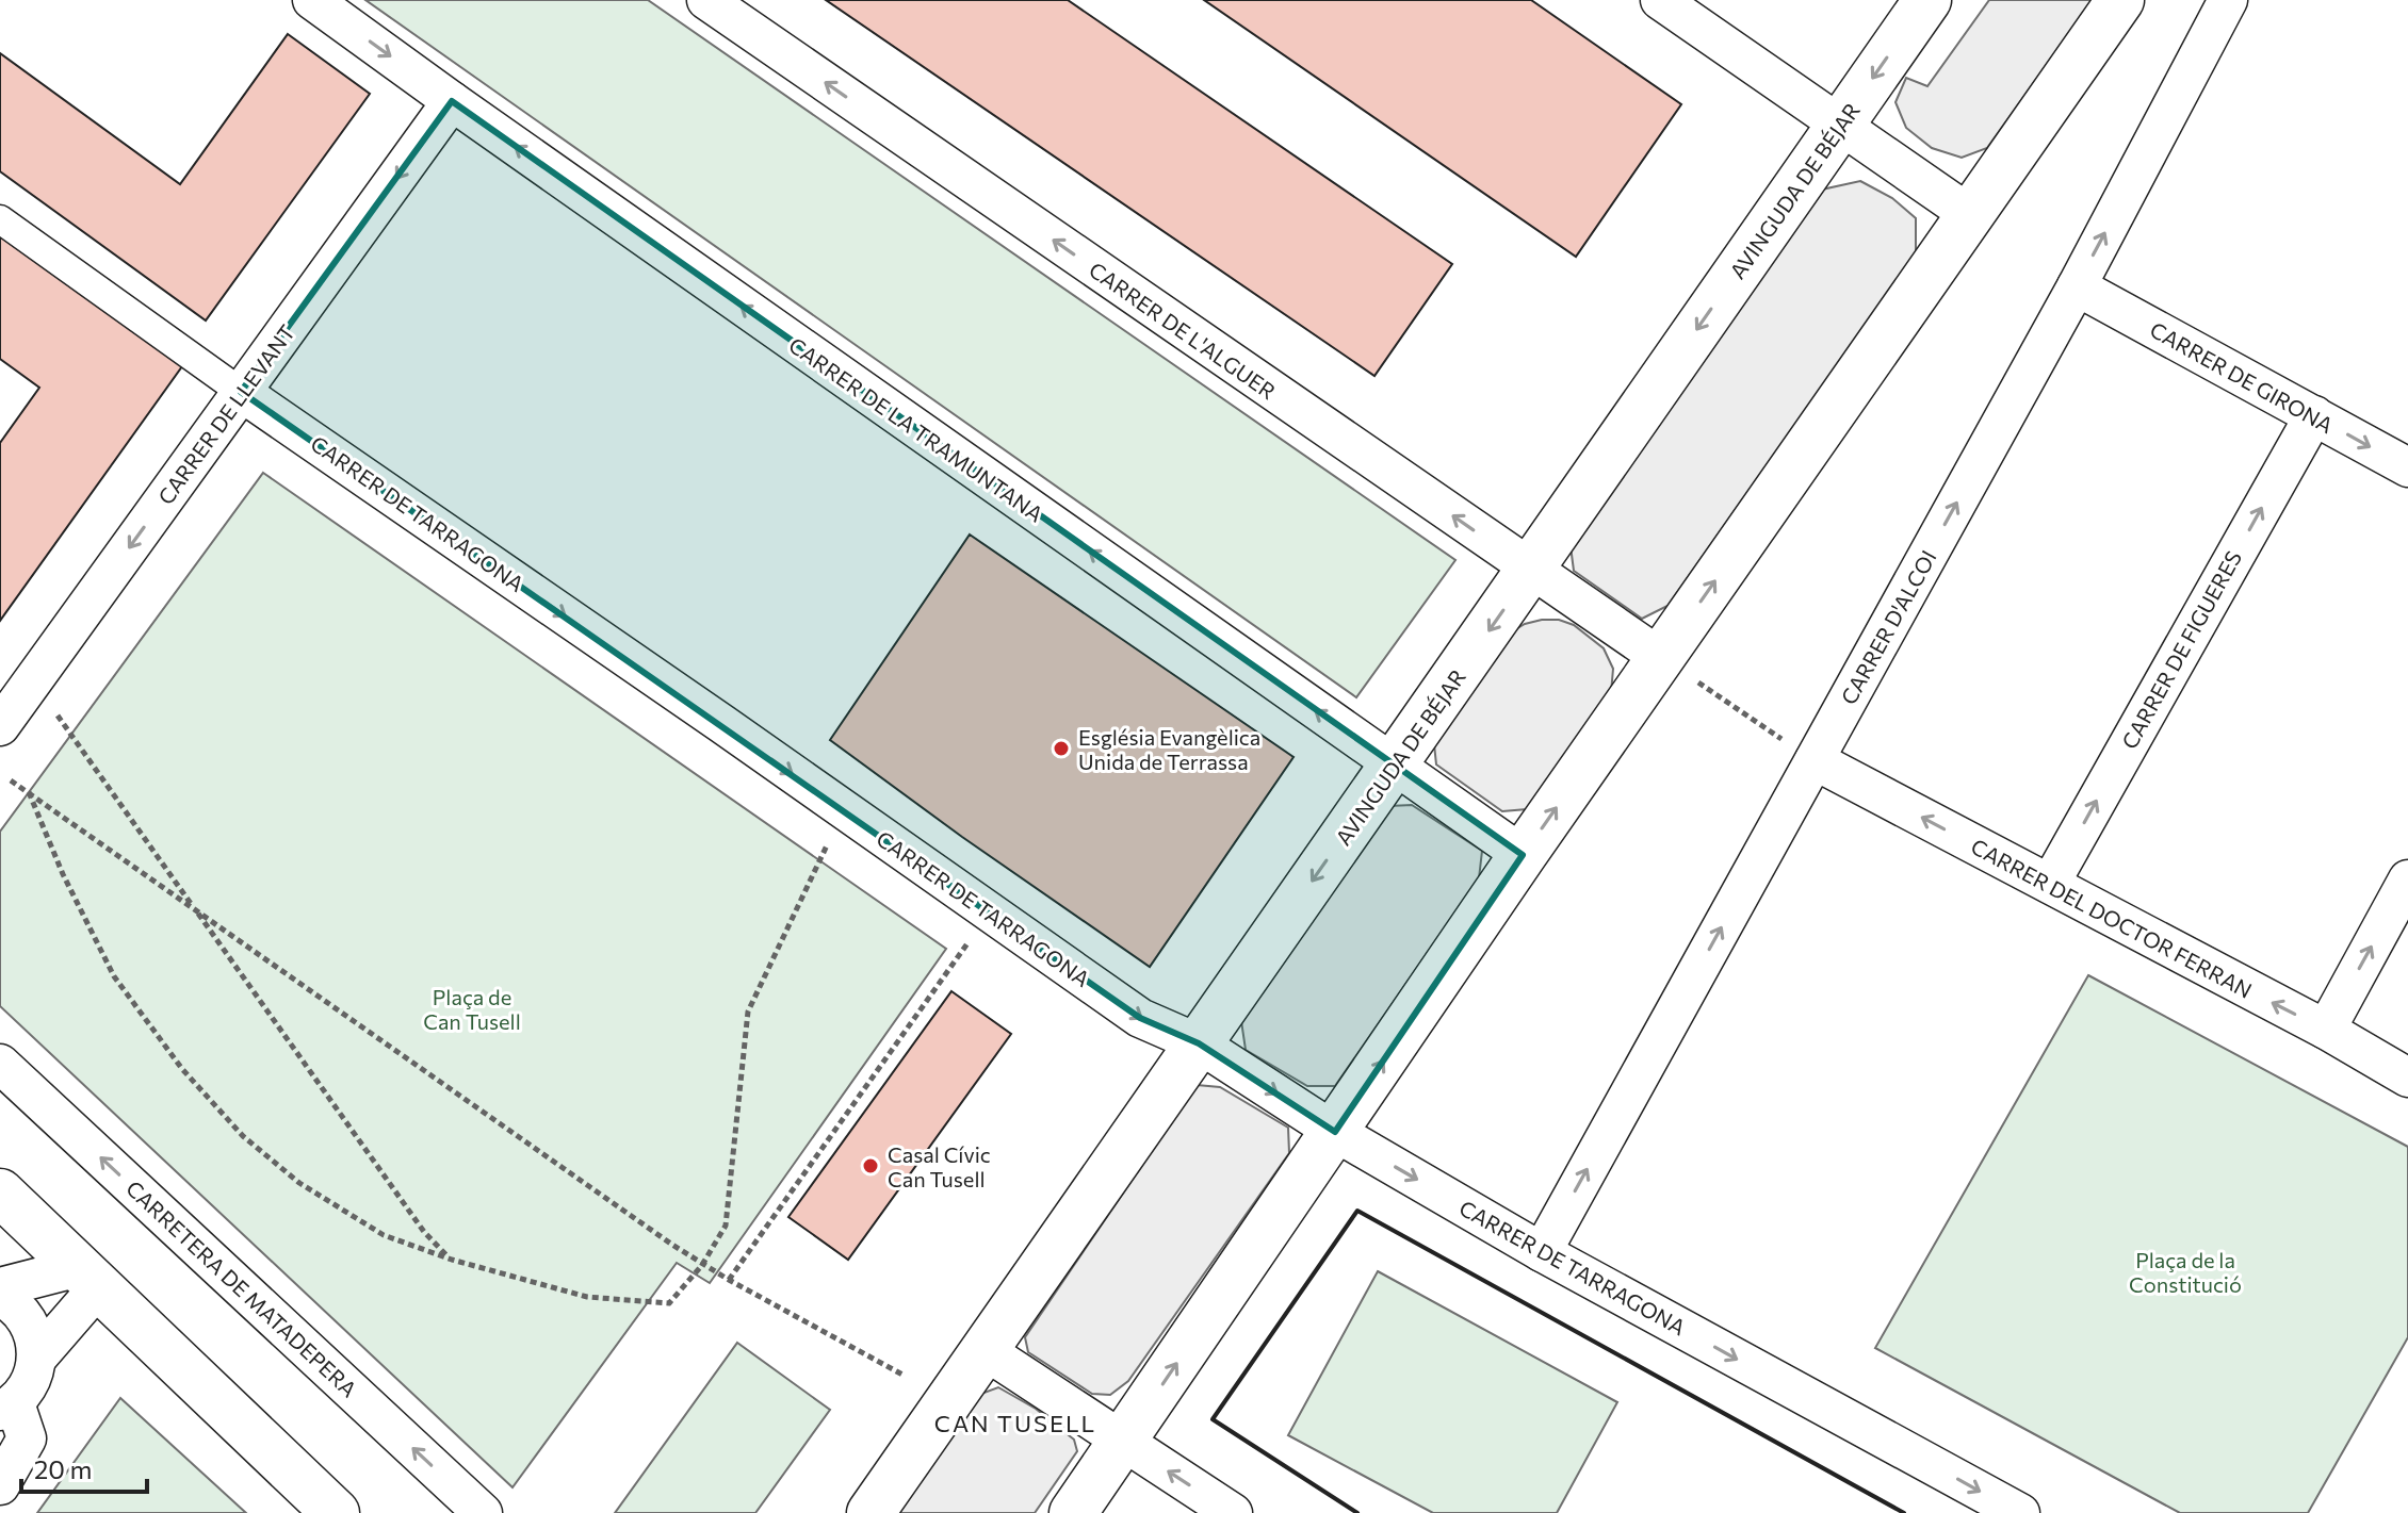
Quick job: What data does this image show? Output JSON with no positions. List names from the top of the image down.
{
  "streets": {
    "main road": ["AVINGUDA DE BÉJAR"],
    "street": [
      "CARRER DE L'ALGUER",
      "CARRER DE GIRONA",
      "CARRER DE LLEVANT",
      "CARRER DE LA TRAMUNTANA",
      "CARRER DE TARRAGONA",
      "CARRER D'ALCOI",
      "CARRER DE FIGUERES",
      "CARRER DEL DOCTOR FERRAN",
      "CARRETERA DE MATADEPERA"
    ]
  },
  "crossings": [
    ["AVINGUDA DE BÉJAR", "CARRER DE L'ALGUER"],
    ["AVINGUDA DE BÉJAR", "CARRER DE LA TRAMUNTANA"],
    ["AVINGUDA DE BÉJAR", "CARRER DE TARRAGONA"],
    ["CARRER DE GIRONA", "CARRER D'ALCOI"],
    ["CARRER DE GIRONA", "CARRER DE FIGUERES"],
    ["CARRER DE LLEVANT", "CARRER DE LA TRAMUNTANA"],
    ["CARRER DE LLEVANT", "CARRER DE TARRAGONA"],
    ["CARRER DE TARRAGONA", "CARRER D'ALCOI"],
    ["CARRER D'ALCOI", "CARRER DEL DOCTOR FERRAN"],
    ["CARRER DE FIGUERES", "CARRER DEL DOCTOR FERRAN"]
  ],
  "one_way": [
    "CARRER DE L'ALGUER",
    "CARRER DE LLEVANT",
    "CARRER DE TARRAGONA",
    "CARRER D'ALCOI",
    "CARRER DEL DOCTOR FERRAN",
    "CARRETERA DE MATADEPERA"
  ],
  "districts": ["CAN TUSELL"],
  "parks": ["Plaça de Can Tusell", "Plaça de la Constitució"],
  "places": ["Església Evangèlica Unida de Terrassa", "Casal Cívic Can Tusell"],
  "scale_bar": "20 m"
}
